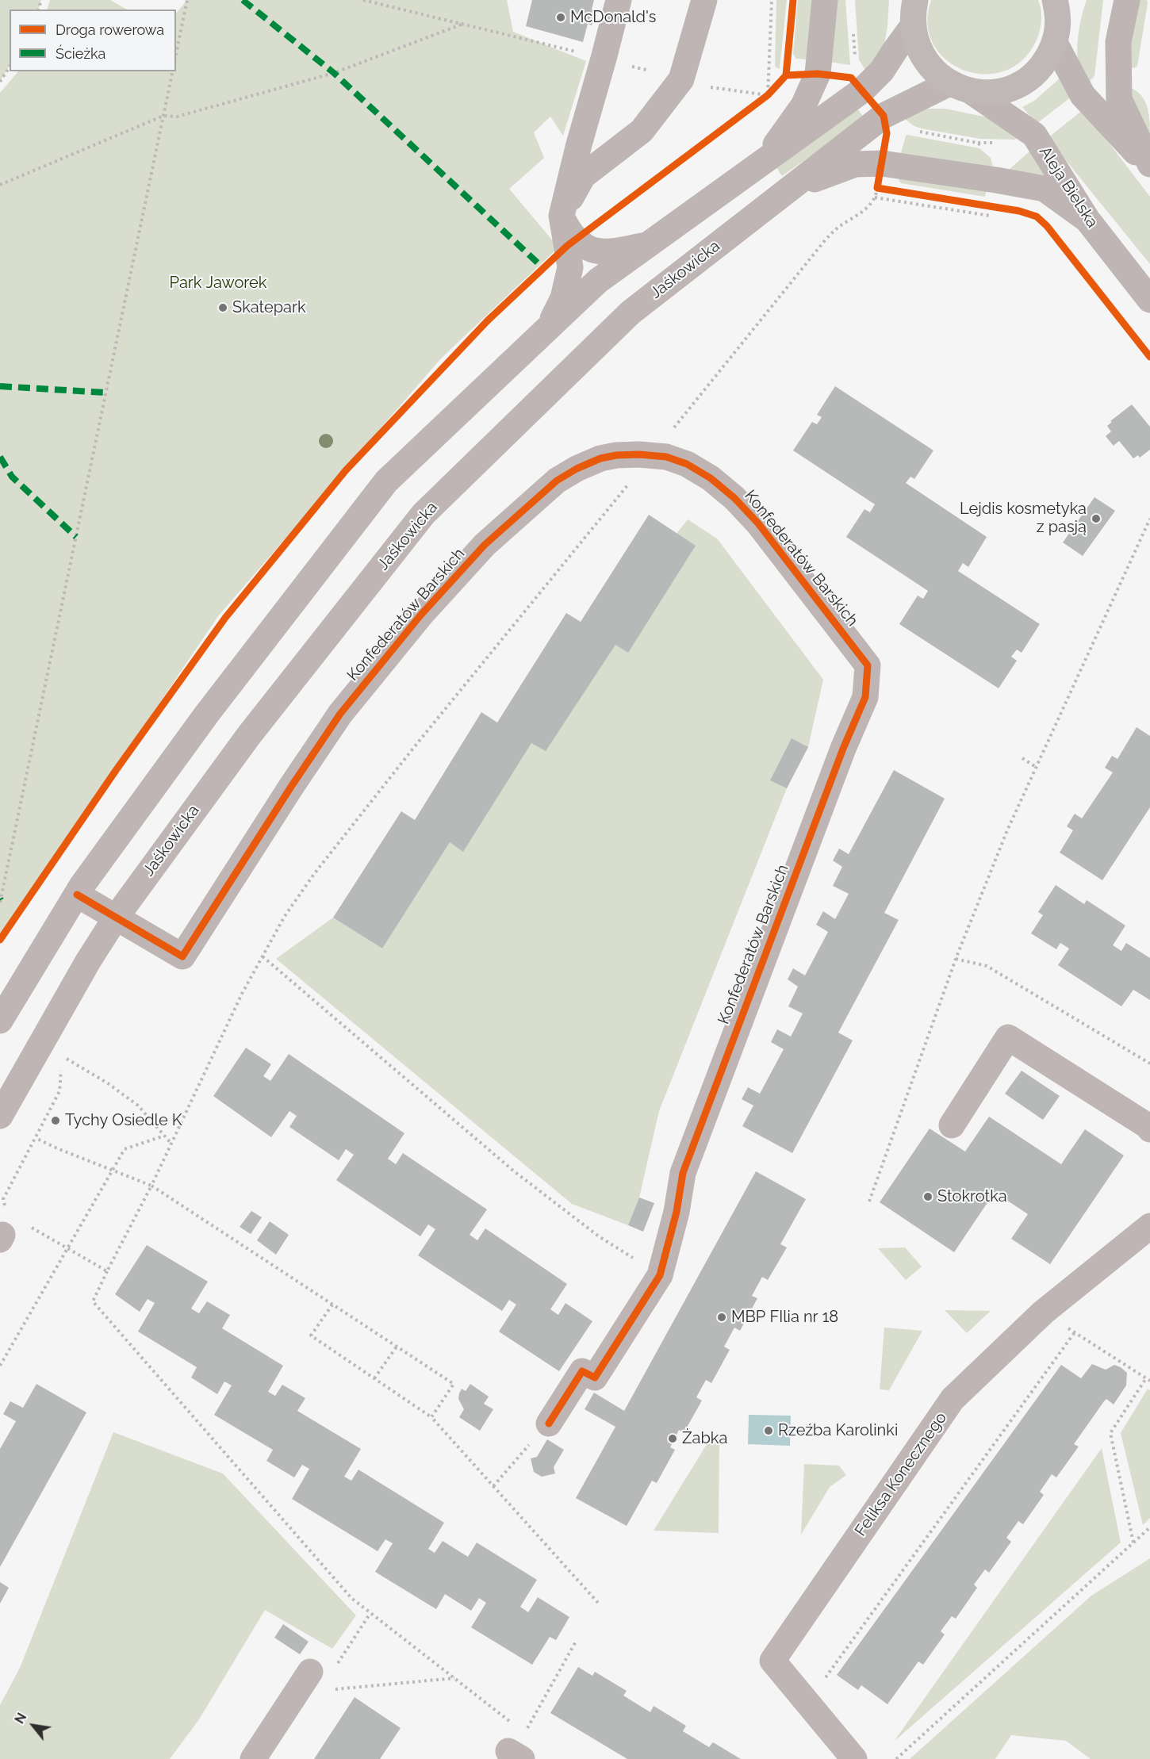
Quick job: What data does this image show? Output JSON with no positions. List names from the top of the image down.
{
  "streets": {
    "street": [
      "Aleja Bielska",
      "Jaśkowicka",
      "Konfederatów Barskich",
      "Feliksa Konecznego"
    ]
  },
  "crossings": [
    ["Aleja Bielska", "Jaśkowicka"],
    ["Jaśkowicka", "Konfederatów Barskich"]
  ],
  "parks": ["Park Jaworek"],
  "places": [
    "McDonald's",
    "Skatepark",
    "Lejdis kosmetyka z pasją",
    "Tychy Osiedle K",
    "Stokrotka",
    "MBP FIlia nr 18",
    "Rzeźba Karolinki",
    "Żabka"
  ],
  "legend": ["Droga rowerowa", "Ścieżka"],
  "north": "top left"
}
